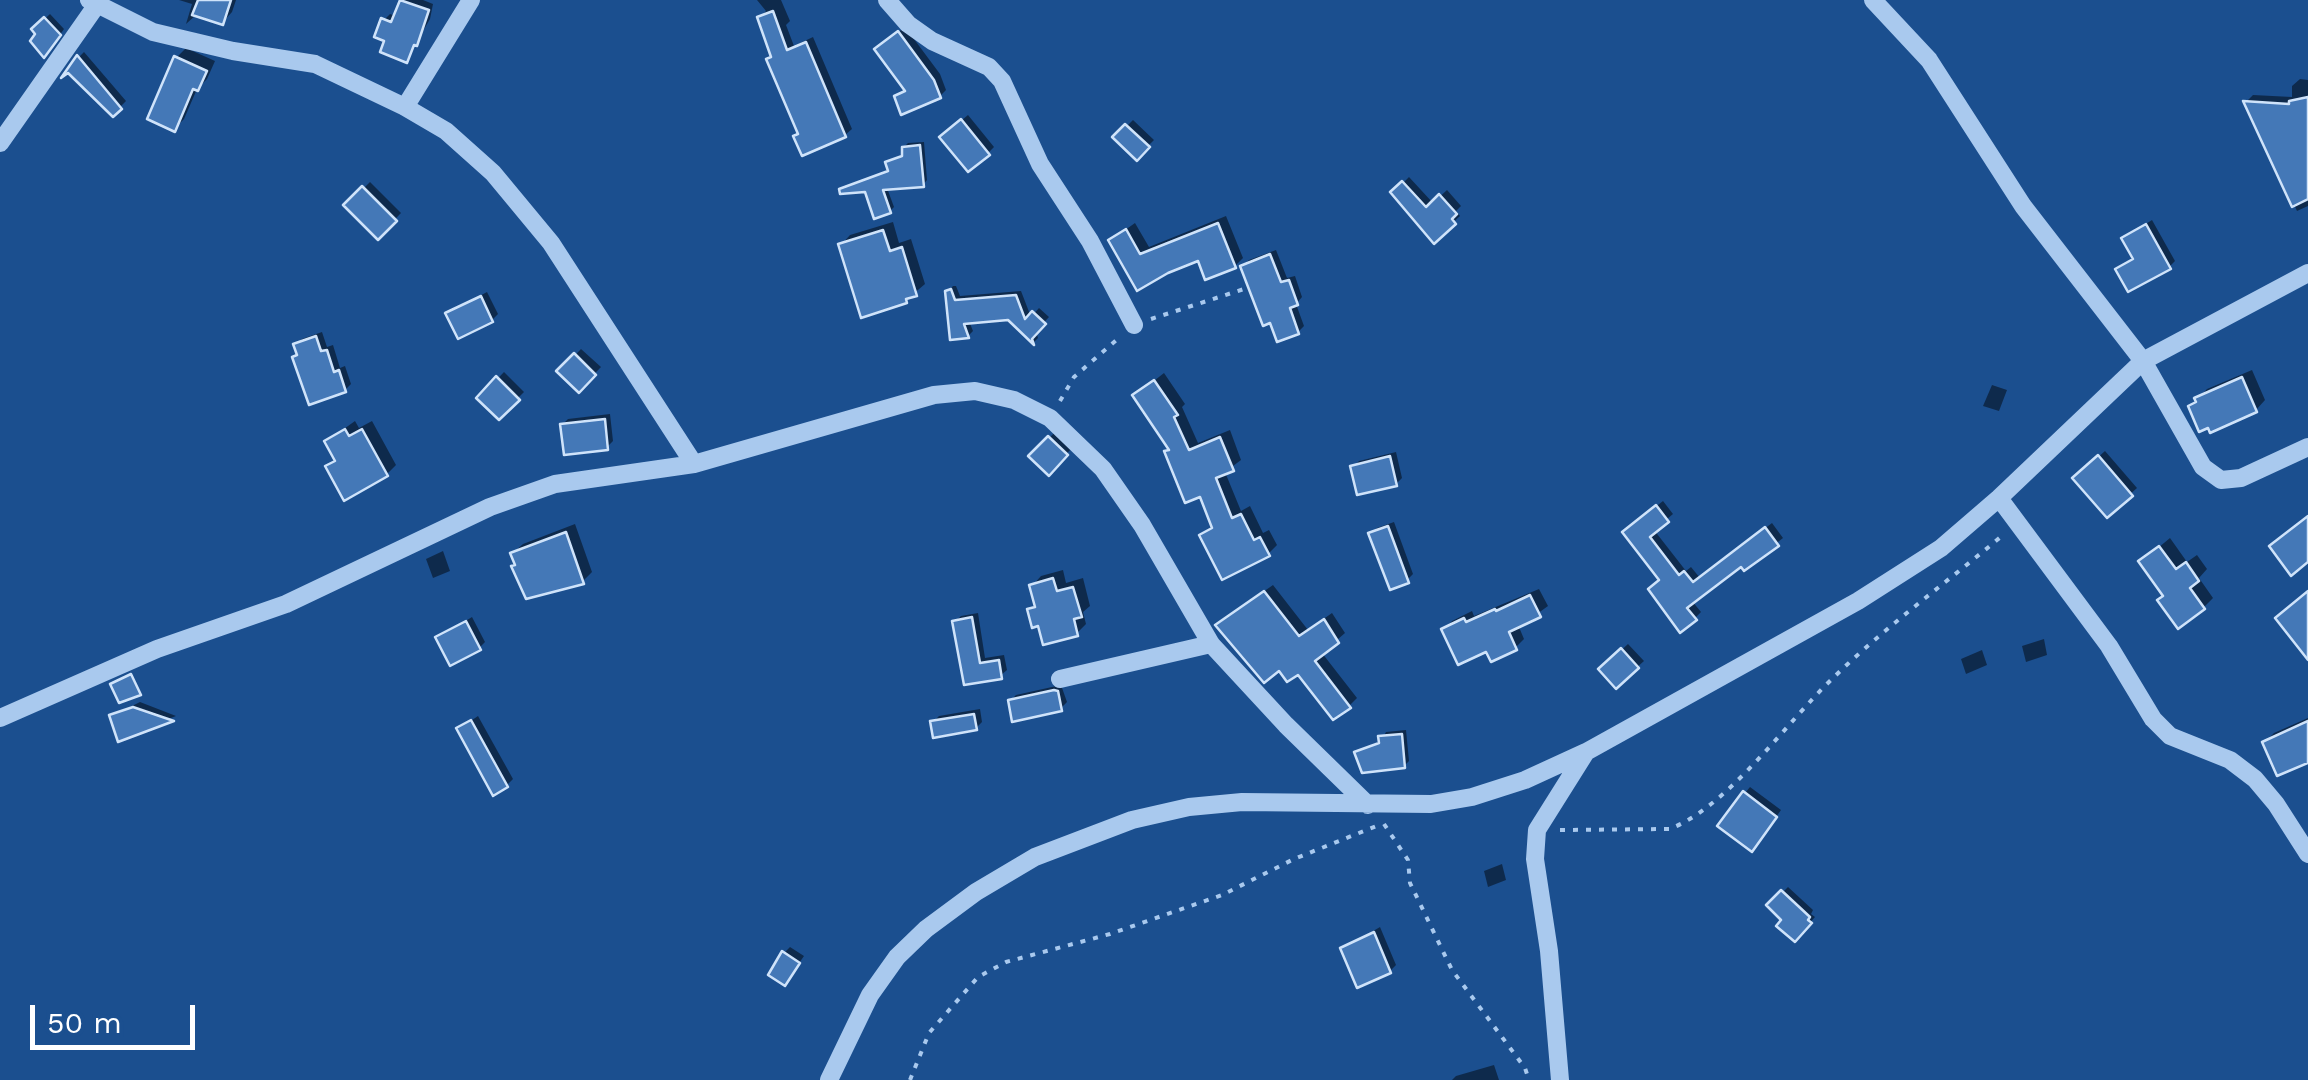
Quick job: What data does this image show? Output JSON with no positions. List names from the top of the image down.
{
  "scale_bar": "50 m"
}
